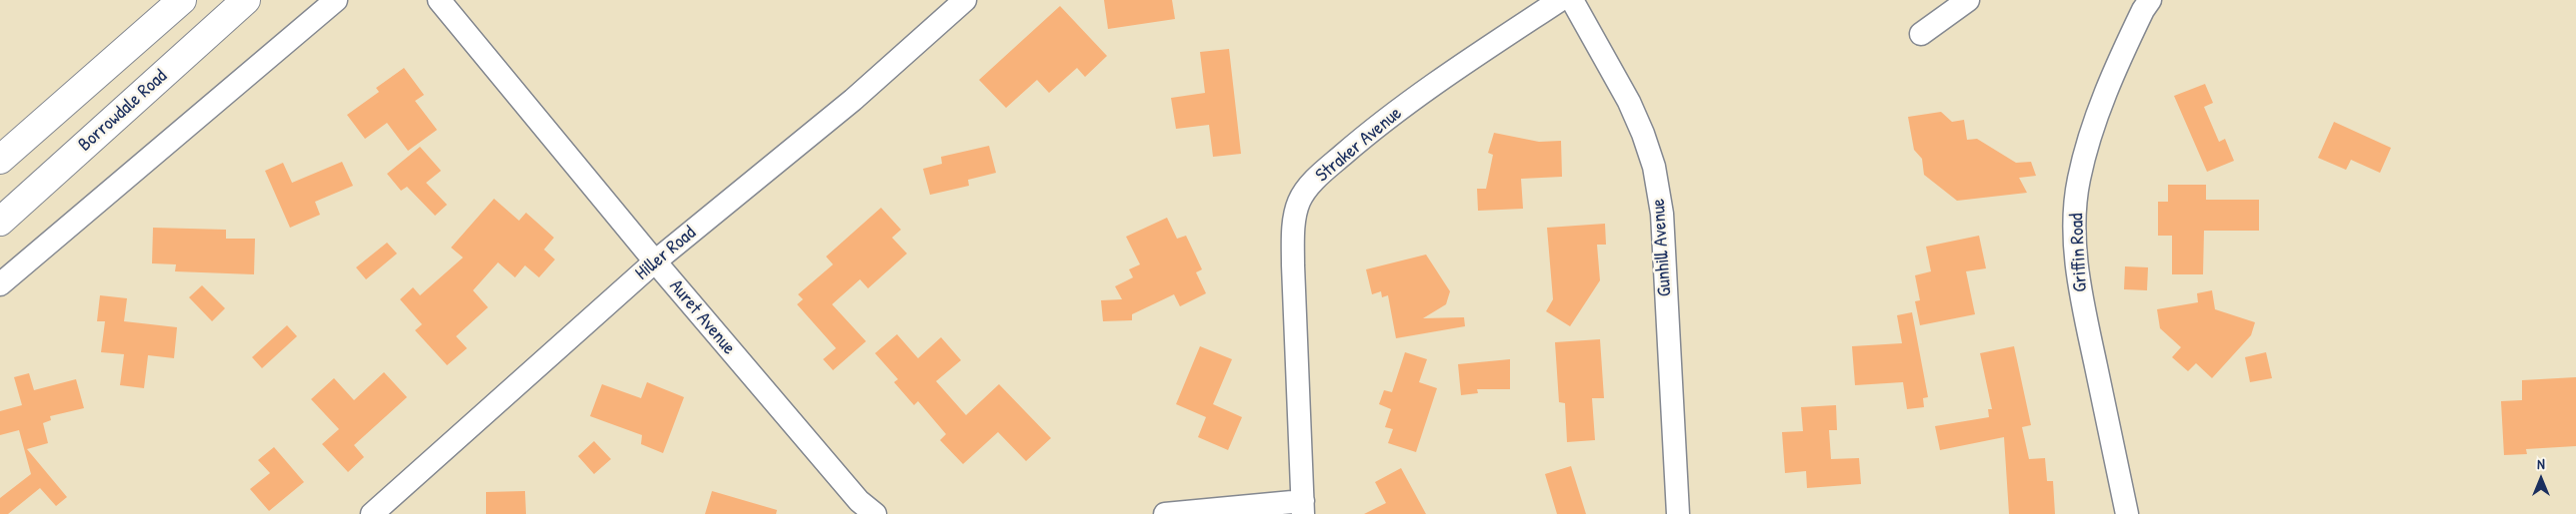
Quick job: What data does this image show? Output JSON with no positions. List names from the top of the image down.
{
  "streets": {
    "main road": ["Borrowdale Road"],
    "street": [
      "Straker Avenue",
      "Gunhill Avenue",
      "Griffin Road",
      "Hiller Road",
      "Auret Avenue"
    ]
  },
  "crossings": [
    ["Hiller Road", "Auret Avenue"]
  ],
  "north": "top"
}
